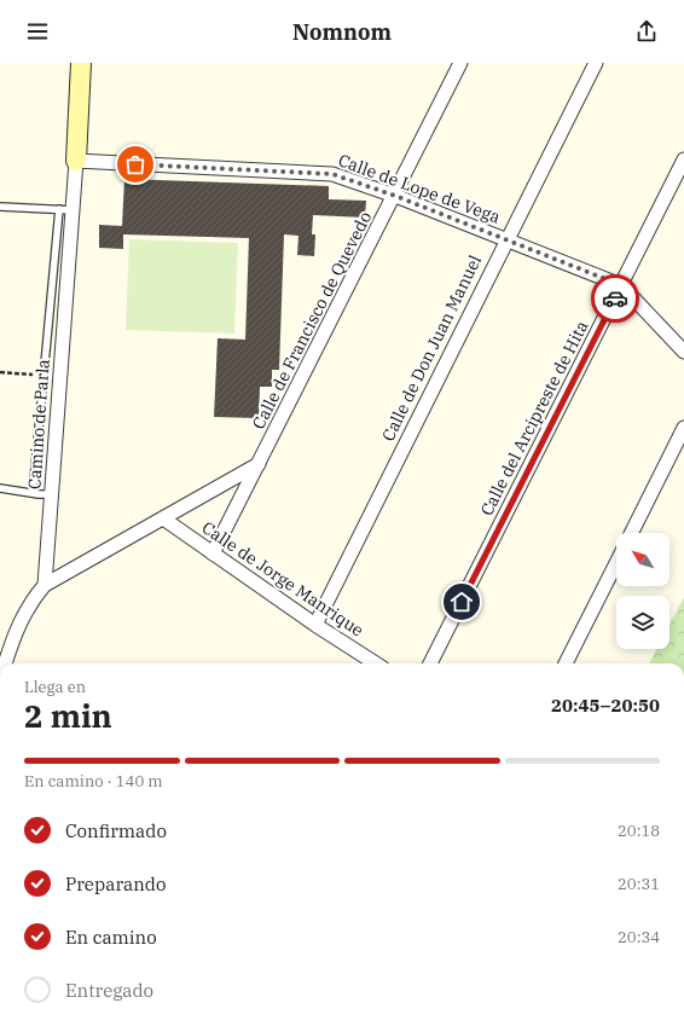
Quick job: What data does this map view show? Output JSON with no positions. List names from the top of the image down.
{
  "streets": {
    "street": [
      "Calle de Lope de Vega",
      "Calle de Francisco de Quevedo",
      "Calle de Don Juan Manuel",
      "Calle del Arcipreste de Hita",
      "Camino de Parla",
      "Calle de Jorge Manrique"
    ]
  },
  "crossings": [
    ["Calle de Lope de Vega", "Calle de Francisco de Quevedo"],
    ["Calle de Lope de Vega", "Calle de Don Juan Manuel"],
    ["Calle de Lope de Vega", "Calle del Arcipreste de Hita"],
    ["Calle de Lope de Vega", "Camino de Parla"],
    ["Calle de Francisco de Quevedo", "Calle de Jorge Manrique"],
    ["Calle de Don Juan Manuel", "Calle de Jorge Manrique"]
  ],
  "north": "top left",
  "page": {
    "header": "Nomnom",
    "heading": ["2 min", "Llega en", "20:45–20:50"],
    "bar": "En camino · 140 m",
    "list": [
      ["Confirmado", "20:18"],
      ["Preparando", "20:31"],
      ["En camino", "20:34"],
      "Entregado"
    ]
  }
}
